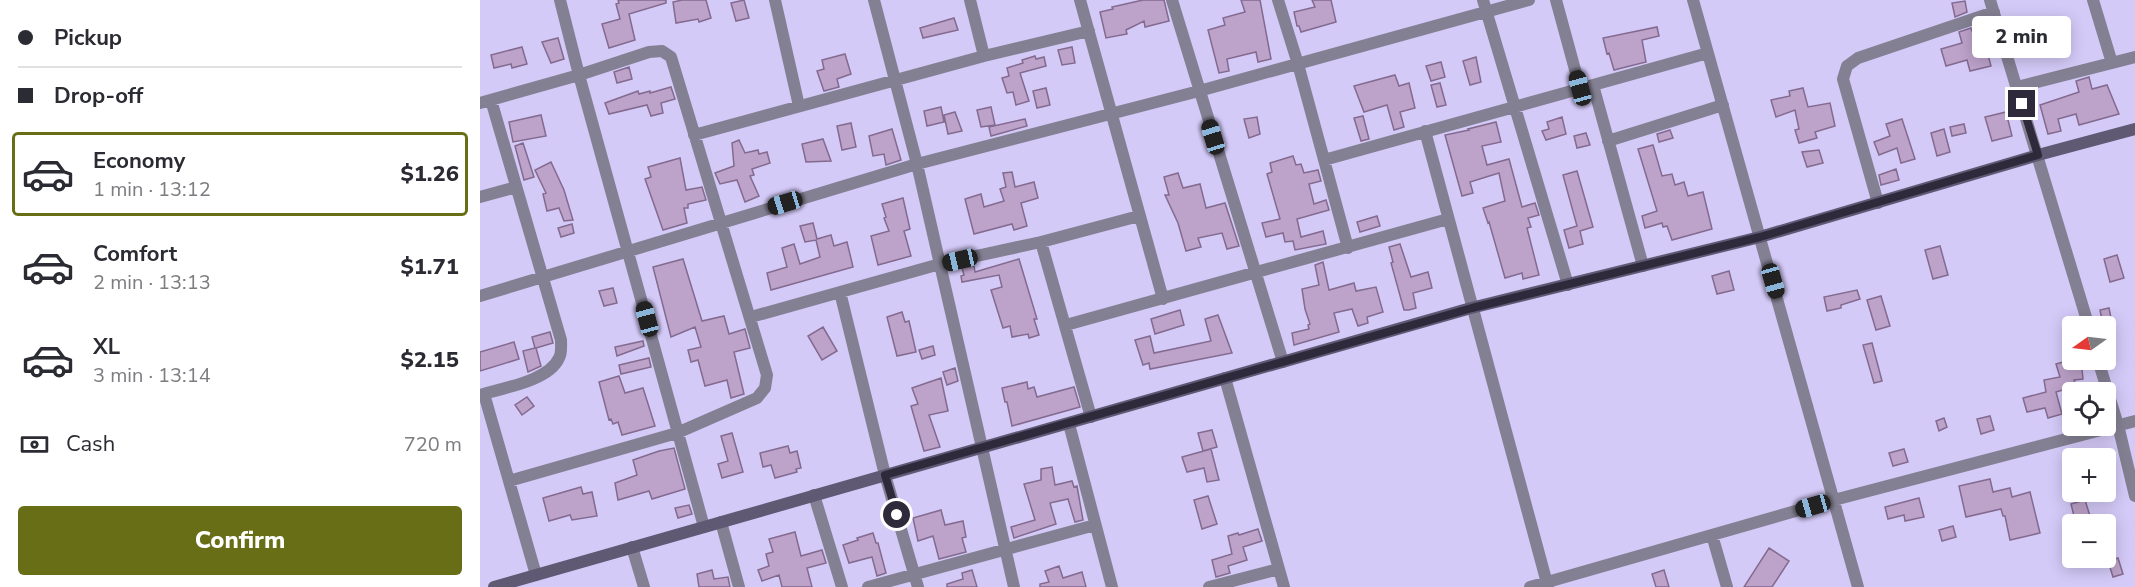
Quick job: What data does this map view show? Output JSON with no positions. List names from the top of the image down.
{
  "north": "left",
  "page": {
    "banner": ["Pickup", "Drop-off"],
    "bubble": "2 min",
    "list": [
      {
        "name": "Economy",
        "note": "1 min · 13:12",
        "value": "$1.26"
      },
      {
        "name": "Comfort",
        "note": "2 min · 13:13",
        "value": "$1.71"
      },
      {
        "name": "XL",
        "note": "3 min · 13:14",
        "value": "$2.15"
      }
    ],
    "map_buttons": ["+", "−"],
    "pay": ["Cash", "720 m"],
    "buttons": "Confirm"
  }
}
